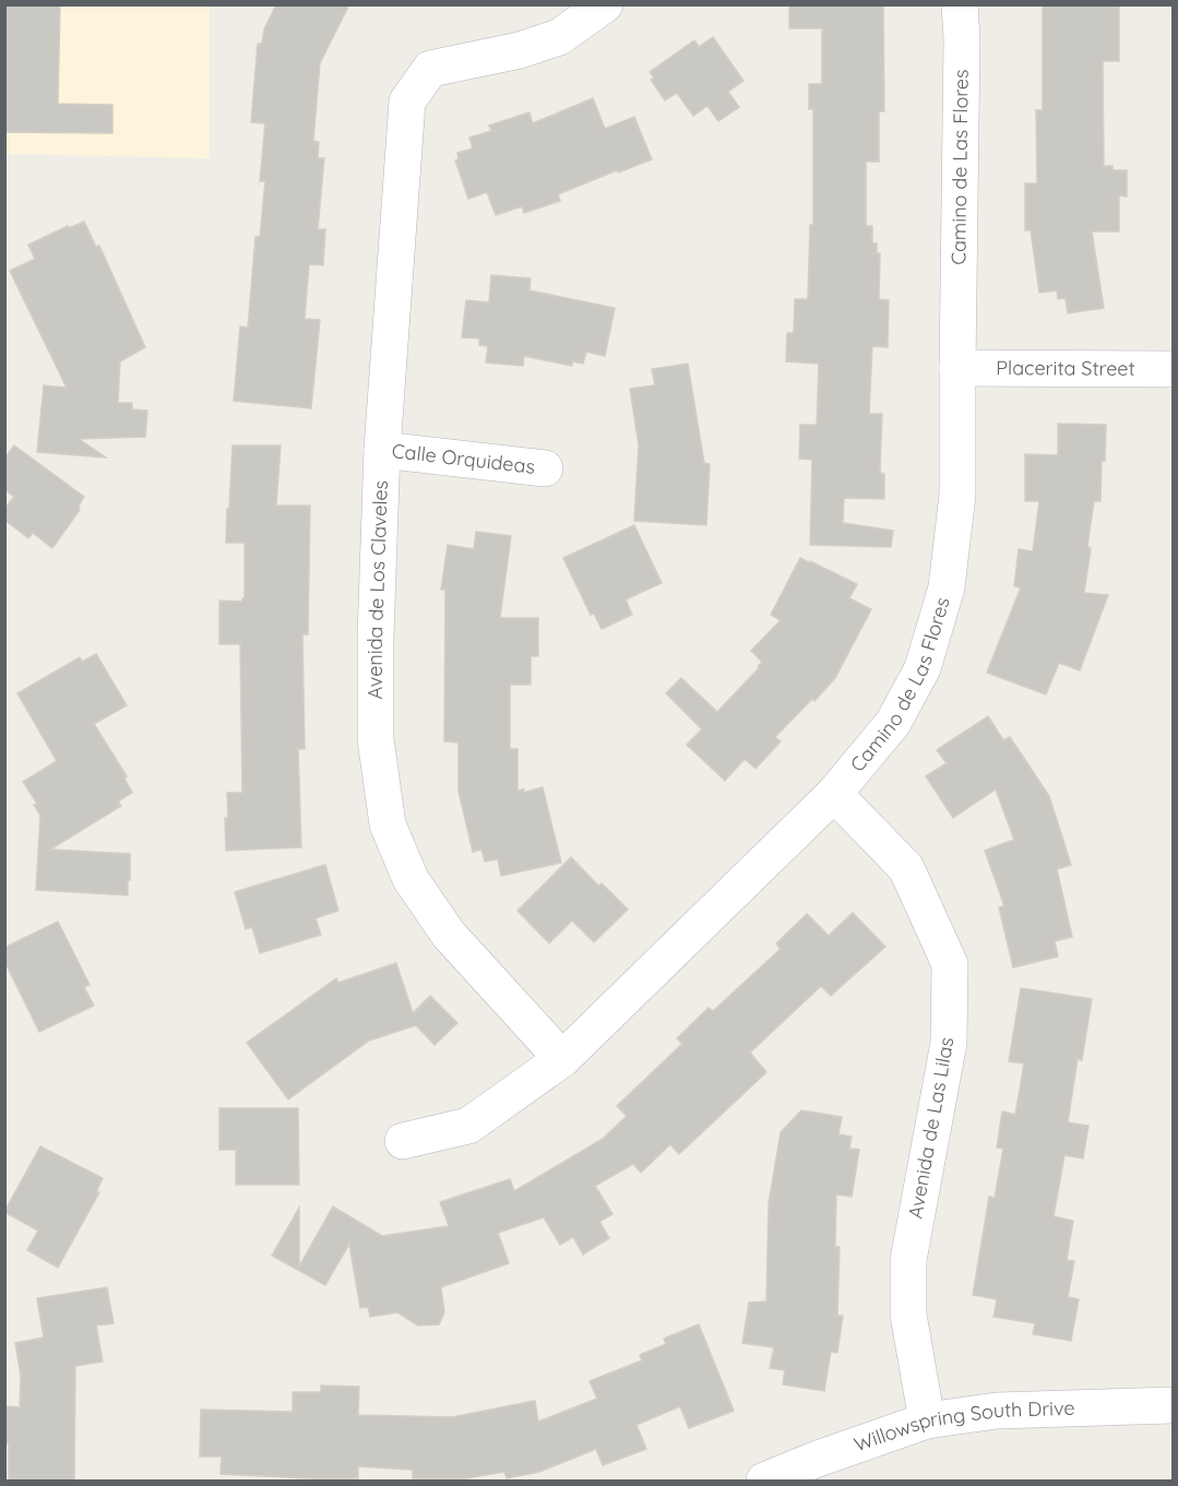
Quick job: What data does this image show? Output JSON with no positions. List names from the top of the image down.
{
  "streets": {
    "street": [
      "Camino de Las Flores",
      "Placerita Street",
      "Calle Orquideas",
      "Avenida de Los Claveles",
      "Avenida de Las Lilas",
      "Willowspring South Drive"
    ]
  },
  "crossings": [
    ["Camino de Las Flores", "Placerita Street"],
    ["Camino de Las Flores", "Avenida de Los Claveles"],
    ["Camino de Las Flores", "Avenida de Las Lilas"],
    ["Calle Orquideas", "Avenida de Los Claveles"],
    ["Avenida de Las Lilas", "Willowspring South Drive"]
  ]
}
